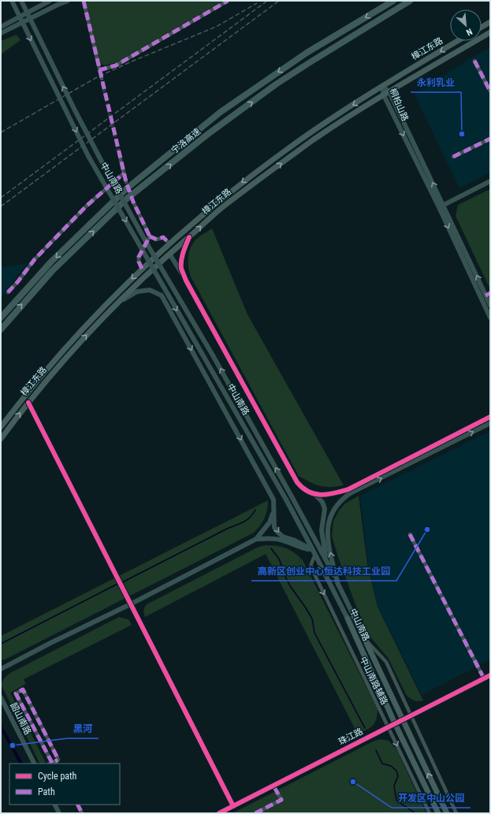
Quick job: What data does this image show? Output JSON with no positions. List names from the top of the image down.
{
  "streets": {
    "highway": ["宁洛高速"],
    "main road": ["樟江东路", "中山南路"],
    "street": [
      "桐柏山路",
      "中山南路辅路",
      "韶山南路",
      "珠江路"
    ]
  },
  "crossings": [
    ["樟江东路", "桐柏山路"],
    ["中山南路", "中山南路辅路"],
    ["中山南路", "珠江路"],
    ["中山南路辅路", "珠江路"]
  ],
  "places": [
    "永利乳业",
    "高新区创业中心恒达科技工业园",
    "黑河",
    "开发区中山公园"
  ],
  "legend": ["Cycle path", "Path"],
  "north": "bottom right"
}
